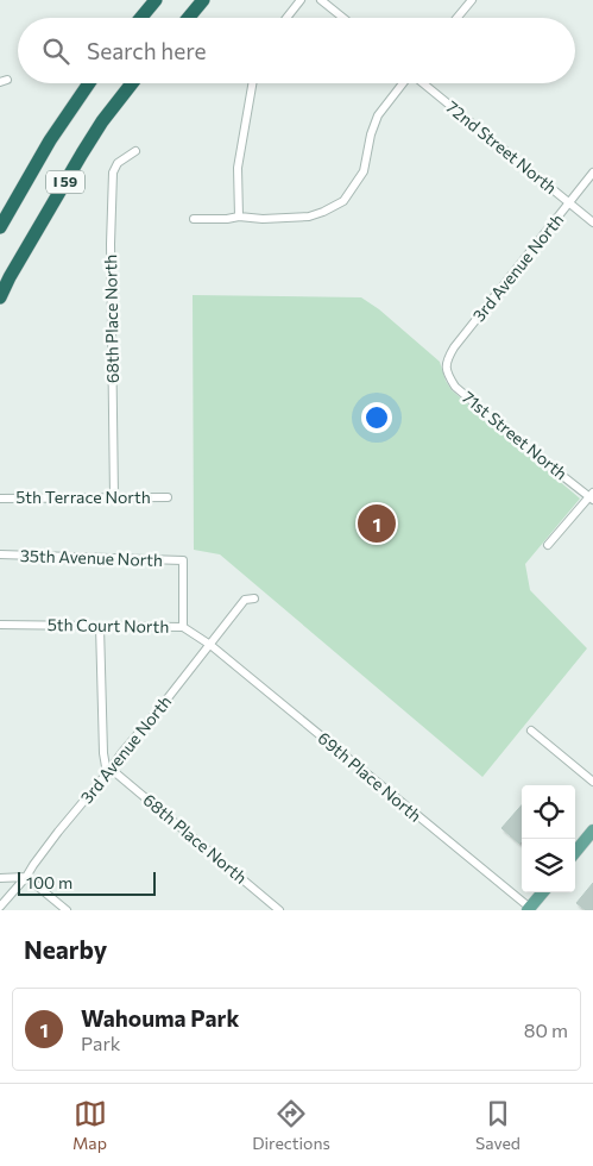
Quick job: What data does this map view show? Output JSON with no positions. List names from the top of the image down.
{
  "streets": {
    "highway": ["I 59"],
    "street": [
      "72nd Street North",
      "3rd Avenue North",
      "68th Place North",
      "71st Street North",
      "5th Terrace North",
      "35th Avenue North",
      "5th Court North",
      "69th Place North"
    ]
  },
  "crossings": [
    ["72nd Street North", "3rd Avenue North"],
    ["3rd Avenue North", "68th Place North"],
    ["3rd Avenue North", "71st Street North"],
    ["3rd Avenue North", "5th Court North"],
    ["3rd Avenue North", "69th Place North"],
    ["68th Place North", "5th Terrace North"],
    ["35th Avenue North", "5th Court North"],
    ["5th Court North", "69th Place North"]
  ],
  "scale_bar": "100 m",
  "page": {
    "search": "Search here",
    "pins": "1",
    "scale": "100 m",
    "heading": "Nearby",
    "list": [
      {
        "mark": "1",
        "name": "Wahouma Park",
        "note": "Park",
        "value": "80 m"
      }
    ],
    "nav": ["Map", "Directions", "Saved"]
  }
}
